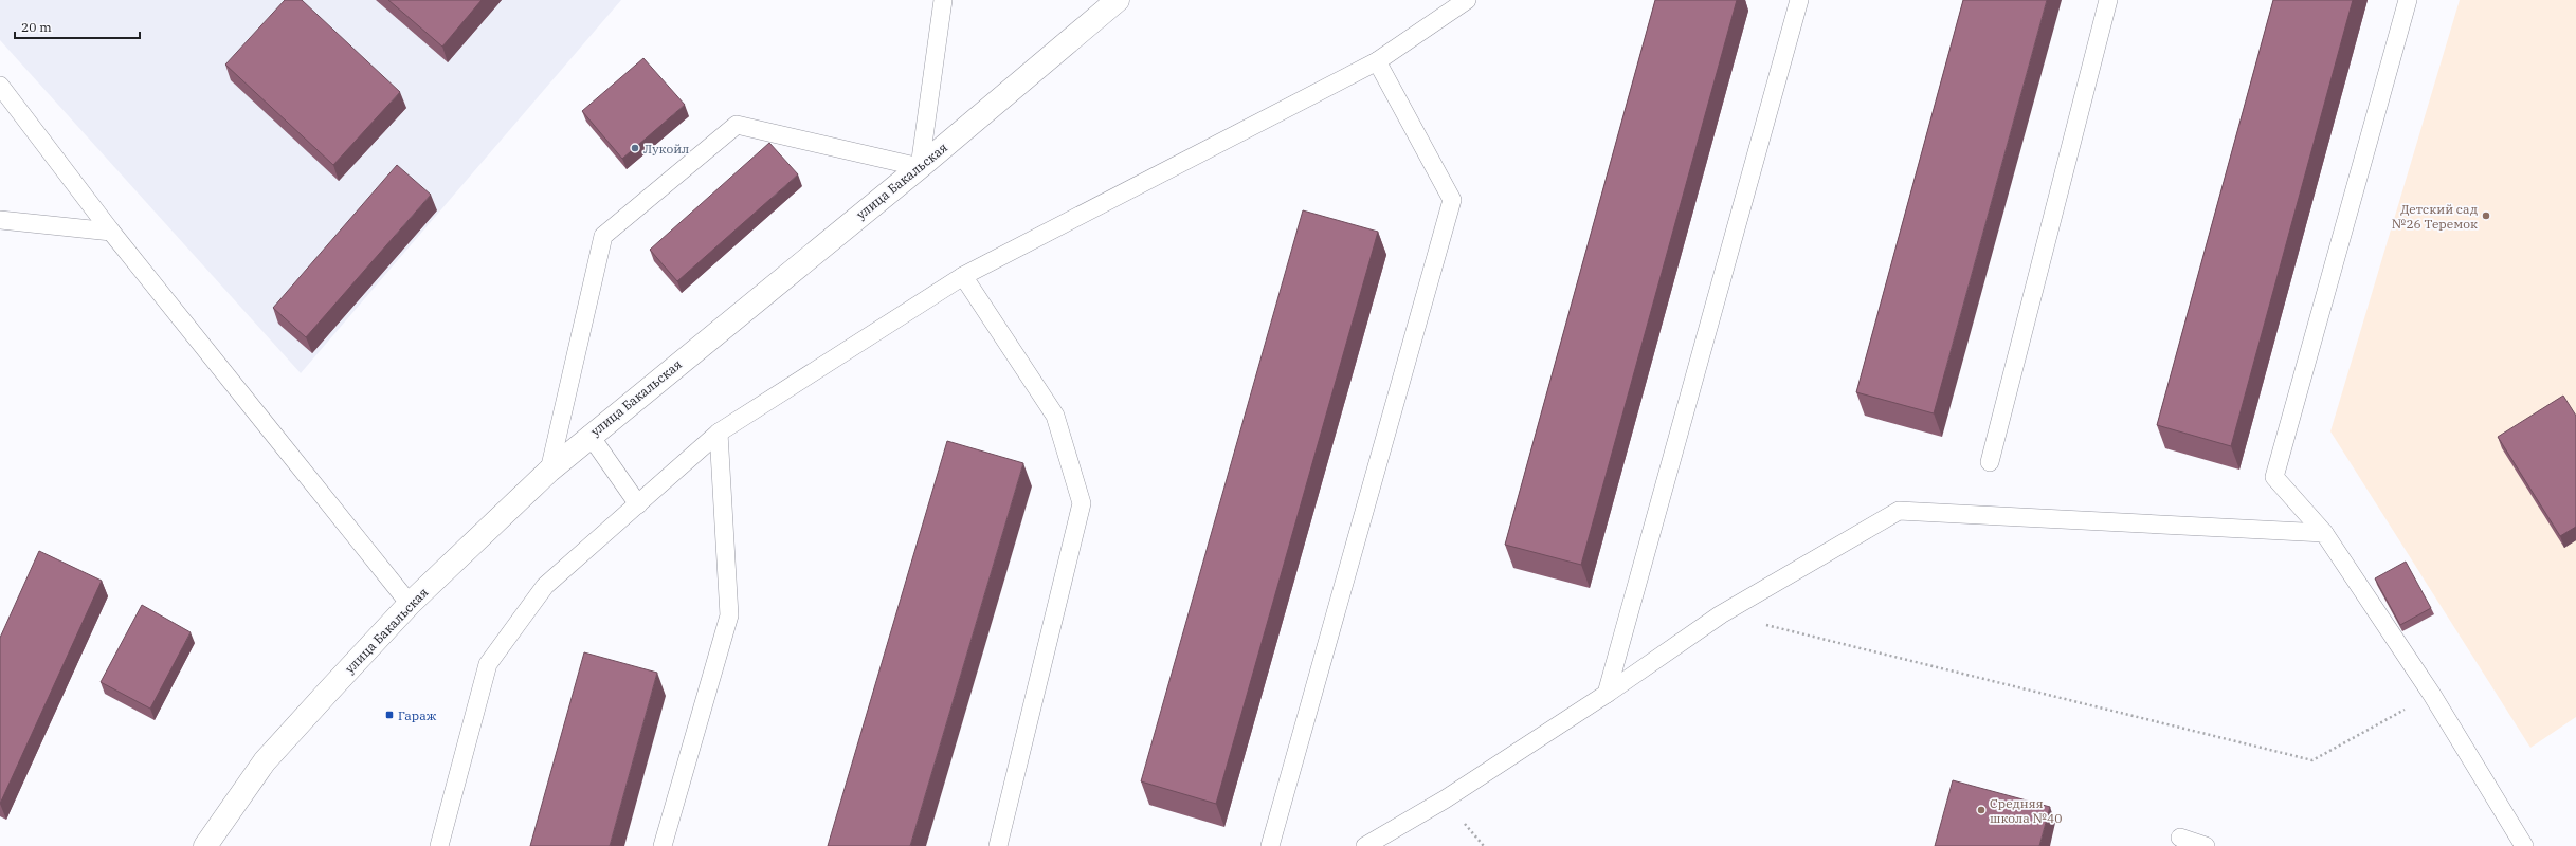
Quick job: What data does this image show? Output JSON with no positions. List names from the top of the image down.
{
  "streets": {
    "main road": ["улица Бакальская"]
  },
  "places": {
    "other": ["Лукойл", "Детский сад №26 Теремок", "Средняя школа №40"],
    "transit": ["Гараж"]
  },
  "scale_bar": "20 m"
}
